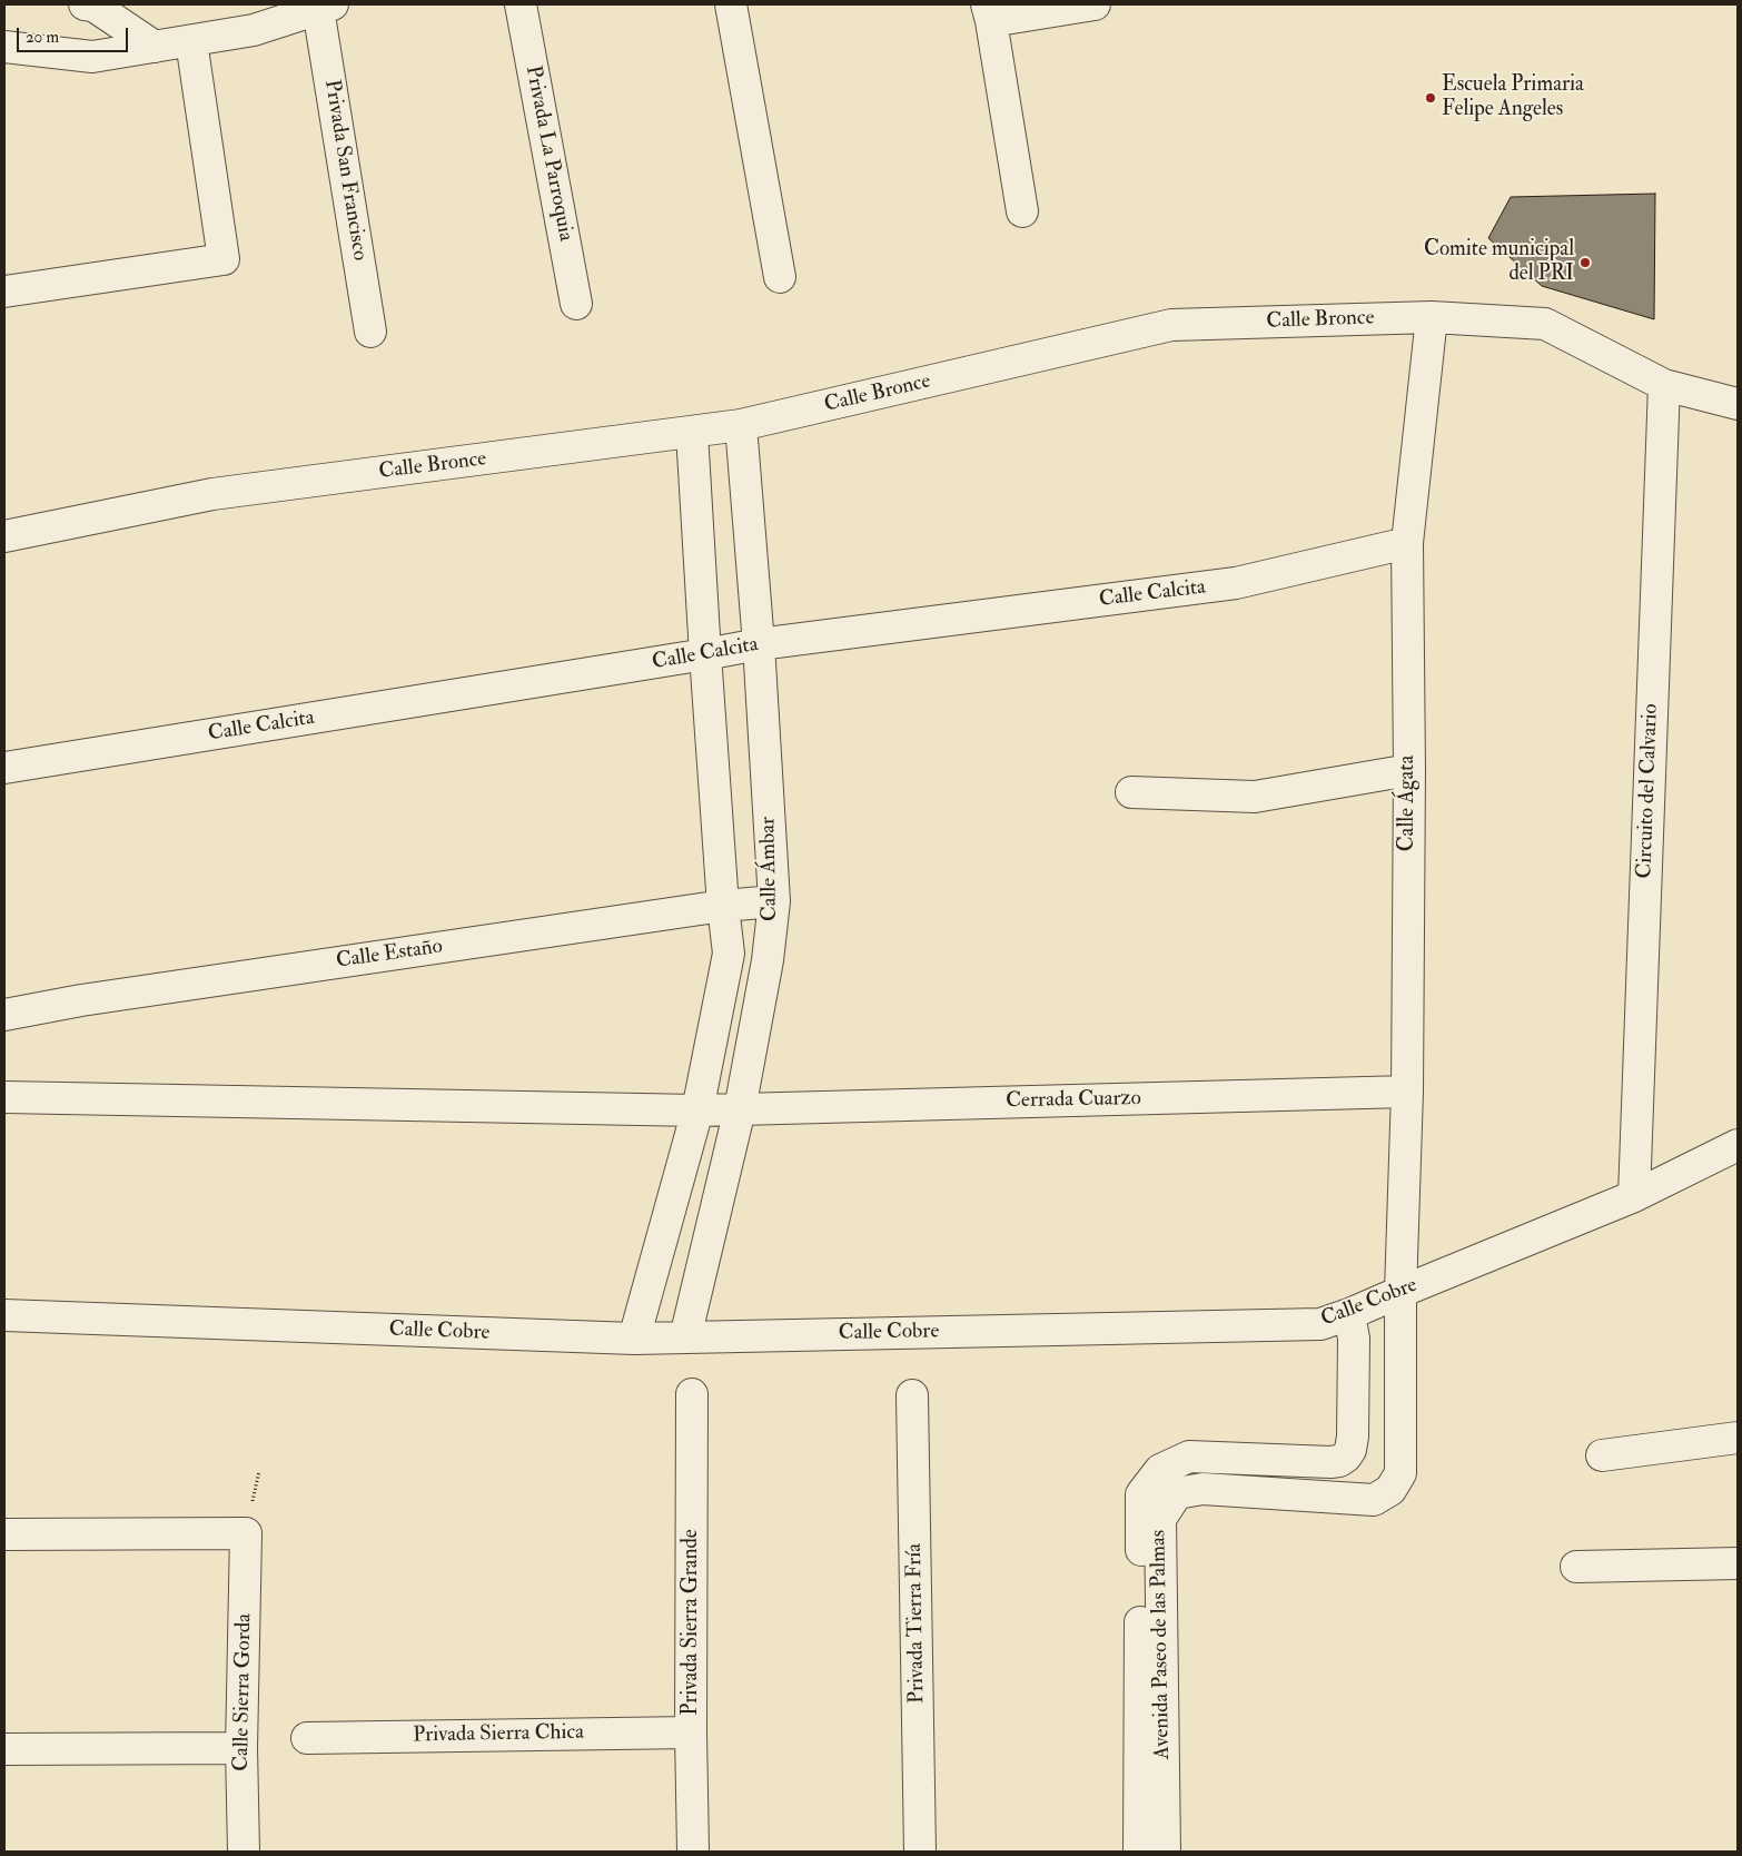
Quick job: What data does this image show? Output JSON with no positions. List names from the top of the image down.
{
  "streets": {
    "street": [
      "Privada La Parroquia",
      "Privada San Francisco",
      "Calle Bronce",
      "Calle Calcita",
      "Circuito del Calvario",
      "Calle Ágata",
      "Calle Ámbar",
      "Calle Estaño",
      "Cerrada Cuarzo",
      "Calle Cobre",
      "Privada Sierra Grande",
      "Privada Tierra Fría",
      "Avenida Paseo de las Palmas",
      "Calle Sierra Gorda",
      "Privada Sierra Chica"
    ]
  },
  "crossings": [
    ["Calle Bronce", "Circuito del Calvario"],
    ["Calle Bronce", "Calle Ágata"],
    ["Calle Bronce", "Calle Ámbar"],
    ["Calle Calcita", "Calle Ágata"],
    ["Calle Calcita", "Calle Ámbar"],
    ["Circuito del Calvario", "Calle Cobre"],
    ["Calle Ágata", "Cerrada Cuarzo"],
    ["Calle Ágata", "Calle Cobre"],
    ["Calle Ágata", "Avenida Paseo de las Palmas"],
    ["Calle Ámbar", "Calle Estaño"],
    ["Calle Ámbar", "Cerrada Cuarzo"],
    ["Calle Ámbar", "Calle Cobre"],
    ["Calle Cobre", "Avenida Paseo de las Palmas"],
    ["Privada Sierra Grande", "Privada Sierra Chica"]
  ],
  "places": ["Escuela Primaria Felipe Angeles", "Comite municipal del PRI"],
  "scale_bar": "20 m"
}
